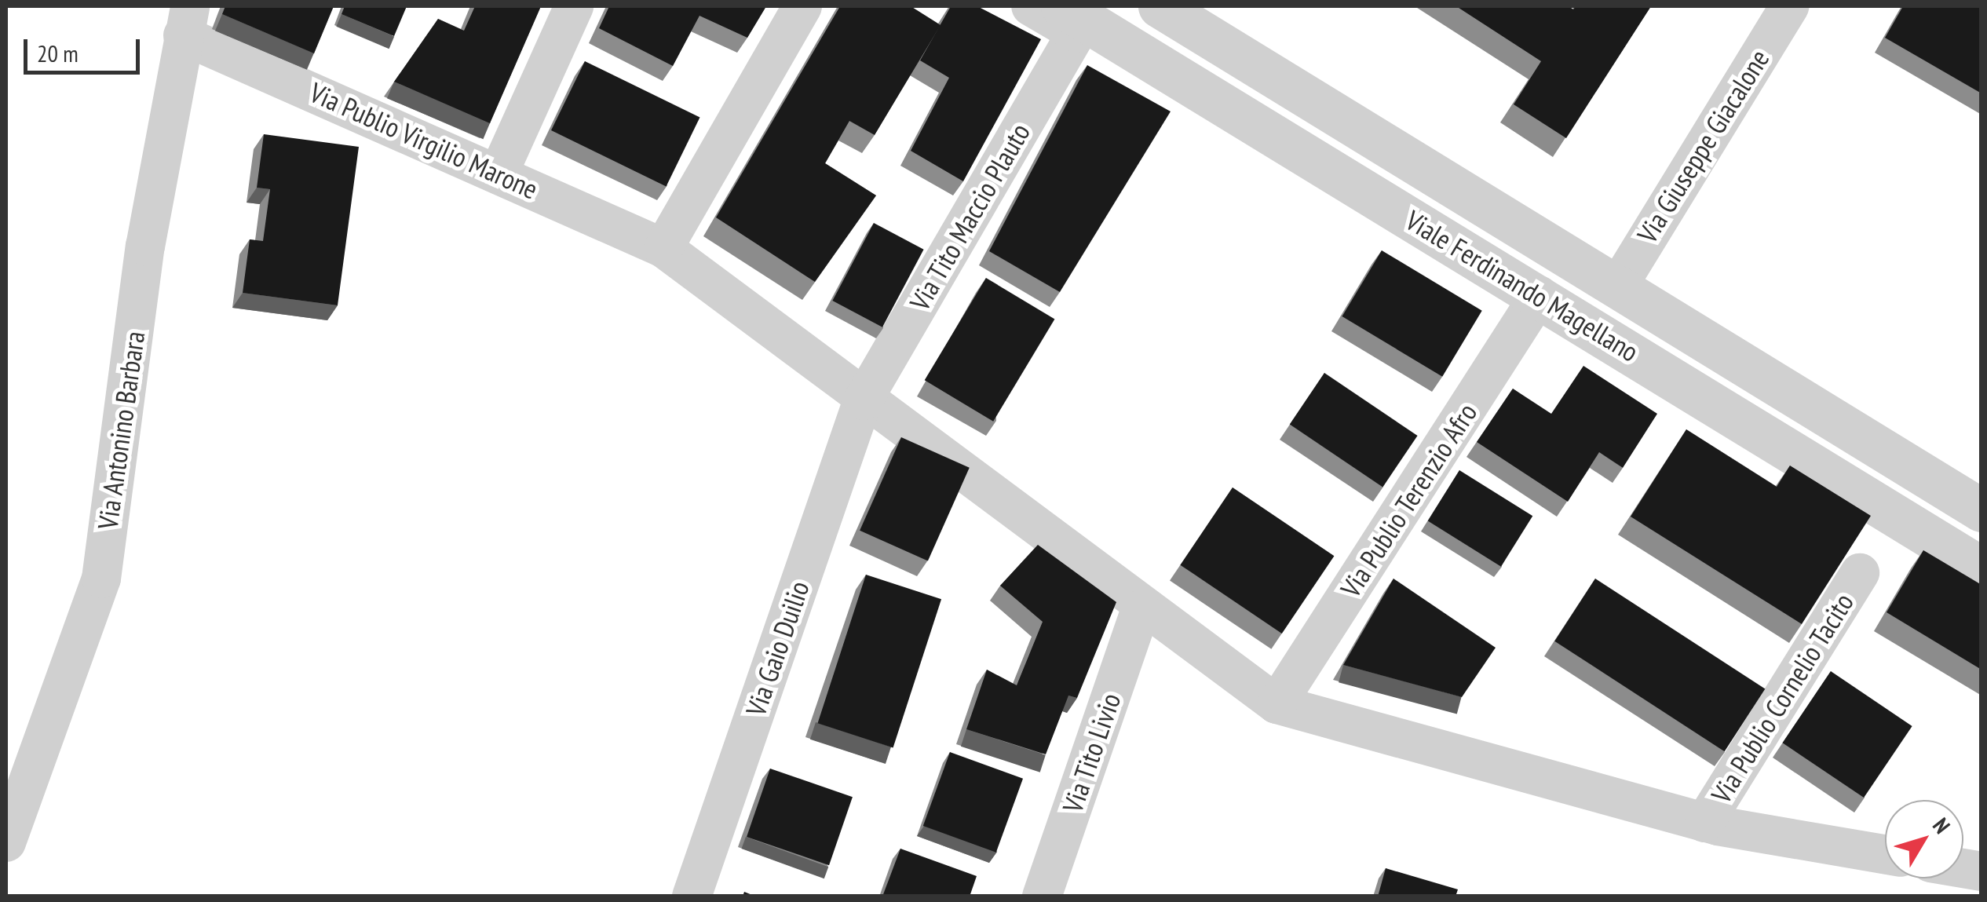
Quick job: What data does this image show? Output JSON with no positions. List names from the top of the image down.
{
  "streets": {
    "street": [
      "Via Publio Virgilio Marone",
      "Via Giuseppe Giacalone",
      "Via Tito Maccio Plauto",
      "Viale Ferdinando Magellano",
      "Via Antonino Barbara",
      "Via Publio Terenzio Afro",
      "Via Gaio Duilio",
      "Via Publio Cornelio Tacito",
      "Via Tito Livio"
    ]
  },
  "crossings": [
    ["Via Publio Virgilio Marone", "Via Tito Maccio Plauto"],
    ["Via Publio Virgilio Marone", "Via Antonino Barbara"],
    ["Via Publio Virgilio Marone", "Via Publio Terenzio Afro"],
    ["Via Publio Virgilio Marone", "Via Gaio Duilio"],
    ["Via Publio Virgilio Marone", "Via Publio Cornelio Tacito"],
    ["Via Publio Virgilio Marone", "Via Tito Livio"],
    ["Via Giuseppe Giacalone", "Viale Ferdinando Magellano"],
    ["Via Tito Maccio Plauto", "Viale Ferdinando Magellano"],
    ["Via Tito Maccio Plauto", "Via Gaio Duilio"],
    ["Viale Ferdinando Magellano", "Via Publio Terenzio Afro"]
  ],
  "scale_bar": "20 m",
  "north": "top right"
}
